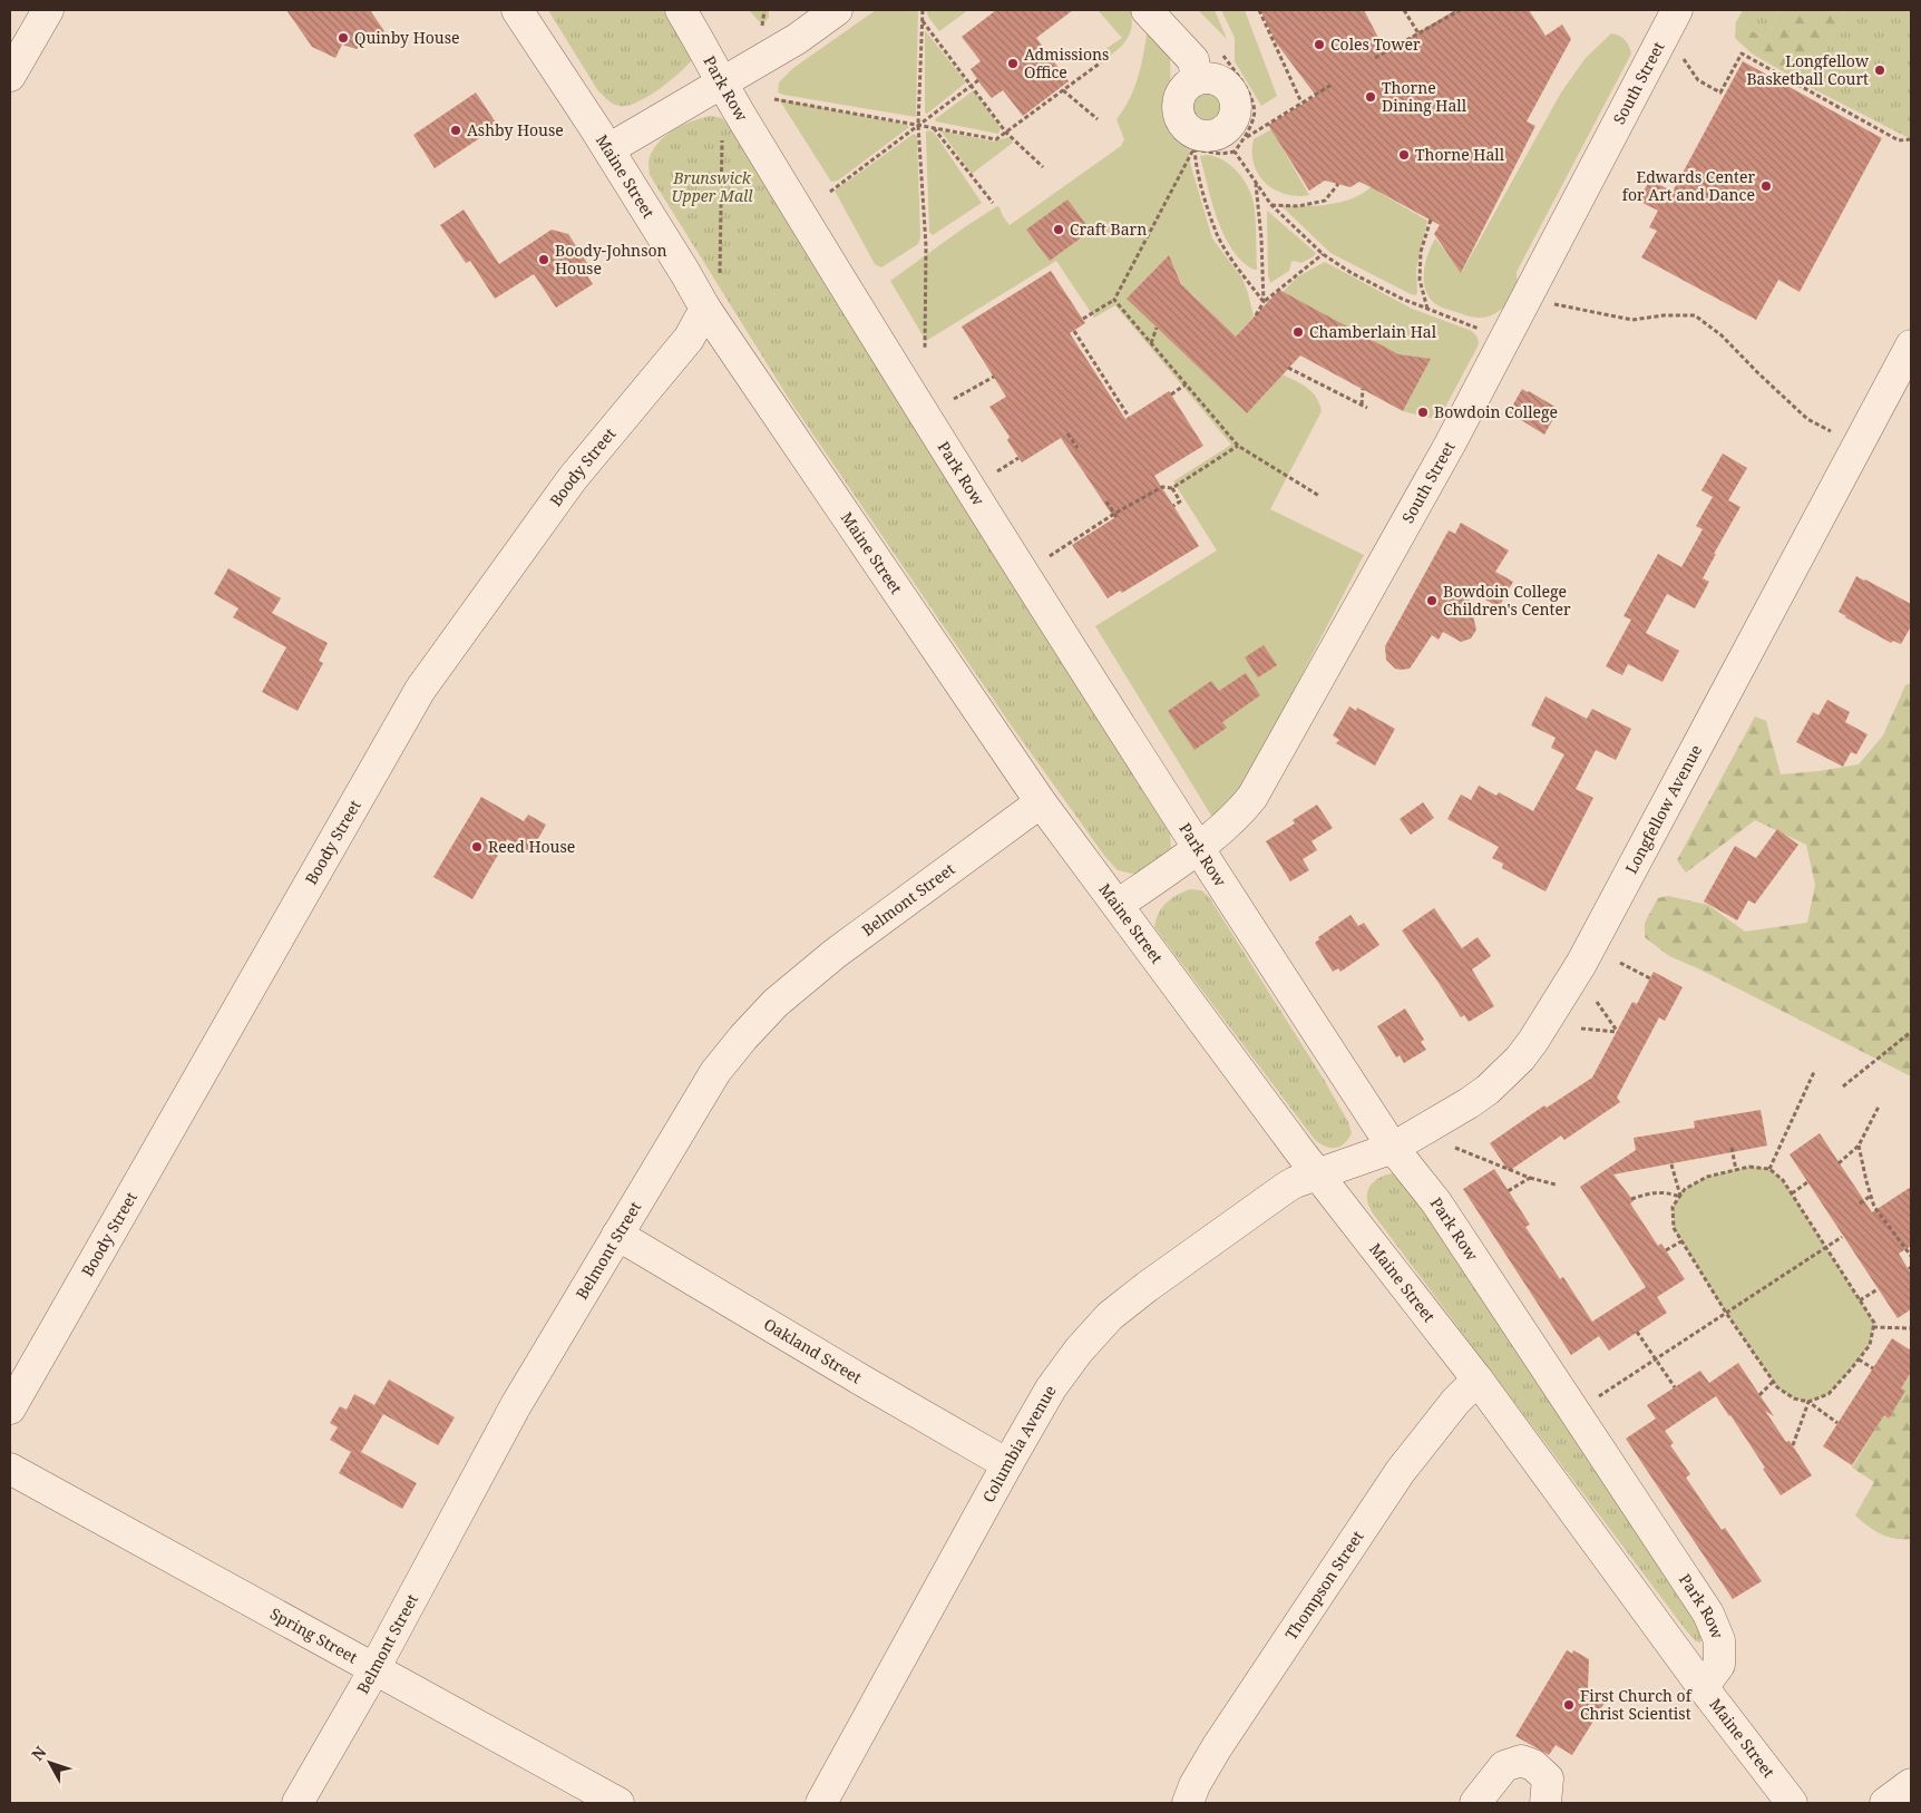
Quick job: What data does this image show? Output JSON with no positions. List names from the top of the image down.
{
  "streets": {
    "street": [
      "South Street",
      "Park Row",
      "Maine Street",
      "Boody Street",
      "Longfellow Avenue",
      "Belmont Street",
      "Oakland Street",
      "Columbia Avenue",
      "Thompson Street",
      "Spring Street"
    ]
  },
  "crossings": [
    ["South Street", "Park Row"],
    ["South Street", "Maine Street"],
    ["Park Row", "Maine Street"],
    ["Park Row", "Longfellow Avenue"],
    ["Maine Street", "Boody Street"],
    ["Maine Street", "Longfellow Avenue"],
    ["Maine Street", "Belmont Street"],
    ["Maine Street", "Columbia Avenue"],
    ["Maine Street", "Thompson Street"],
    ["Longfellow Avenue", "Columbia Avenue"],
    ["Belmont Street", "Oakland Street"],
    ["Belmont Street", "Spring Street"],
    ["Oakland Street", "Columbia Avenue"]
  ],
  "parks": ["Brunswick Upper Mall"],
  "places": [
    "Quinby House",
    "Coles Tower",
    "Admissions Office",
    "Longfellow Basketball Court",
    "Thorne Dining Hall",
    "Ashby House",
    "Thorne Hall",
    "Edwards Center for Art and Dance",
    "Craft Barn",
    "Boody-Johnson House",
    "Chamberlain Hal",
    "Bowdoin College",
    "Bowdoin College Children's Center",
    "Reed House",
    "First Church of Christ Scientist"
  ],
  "north": "top left"
}
